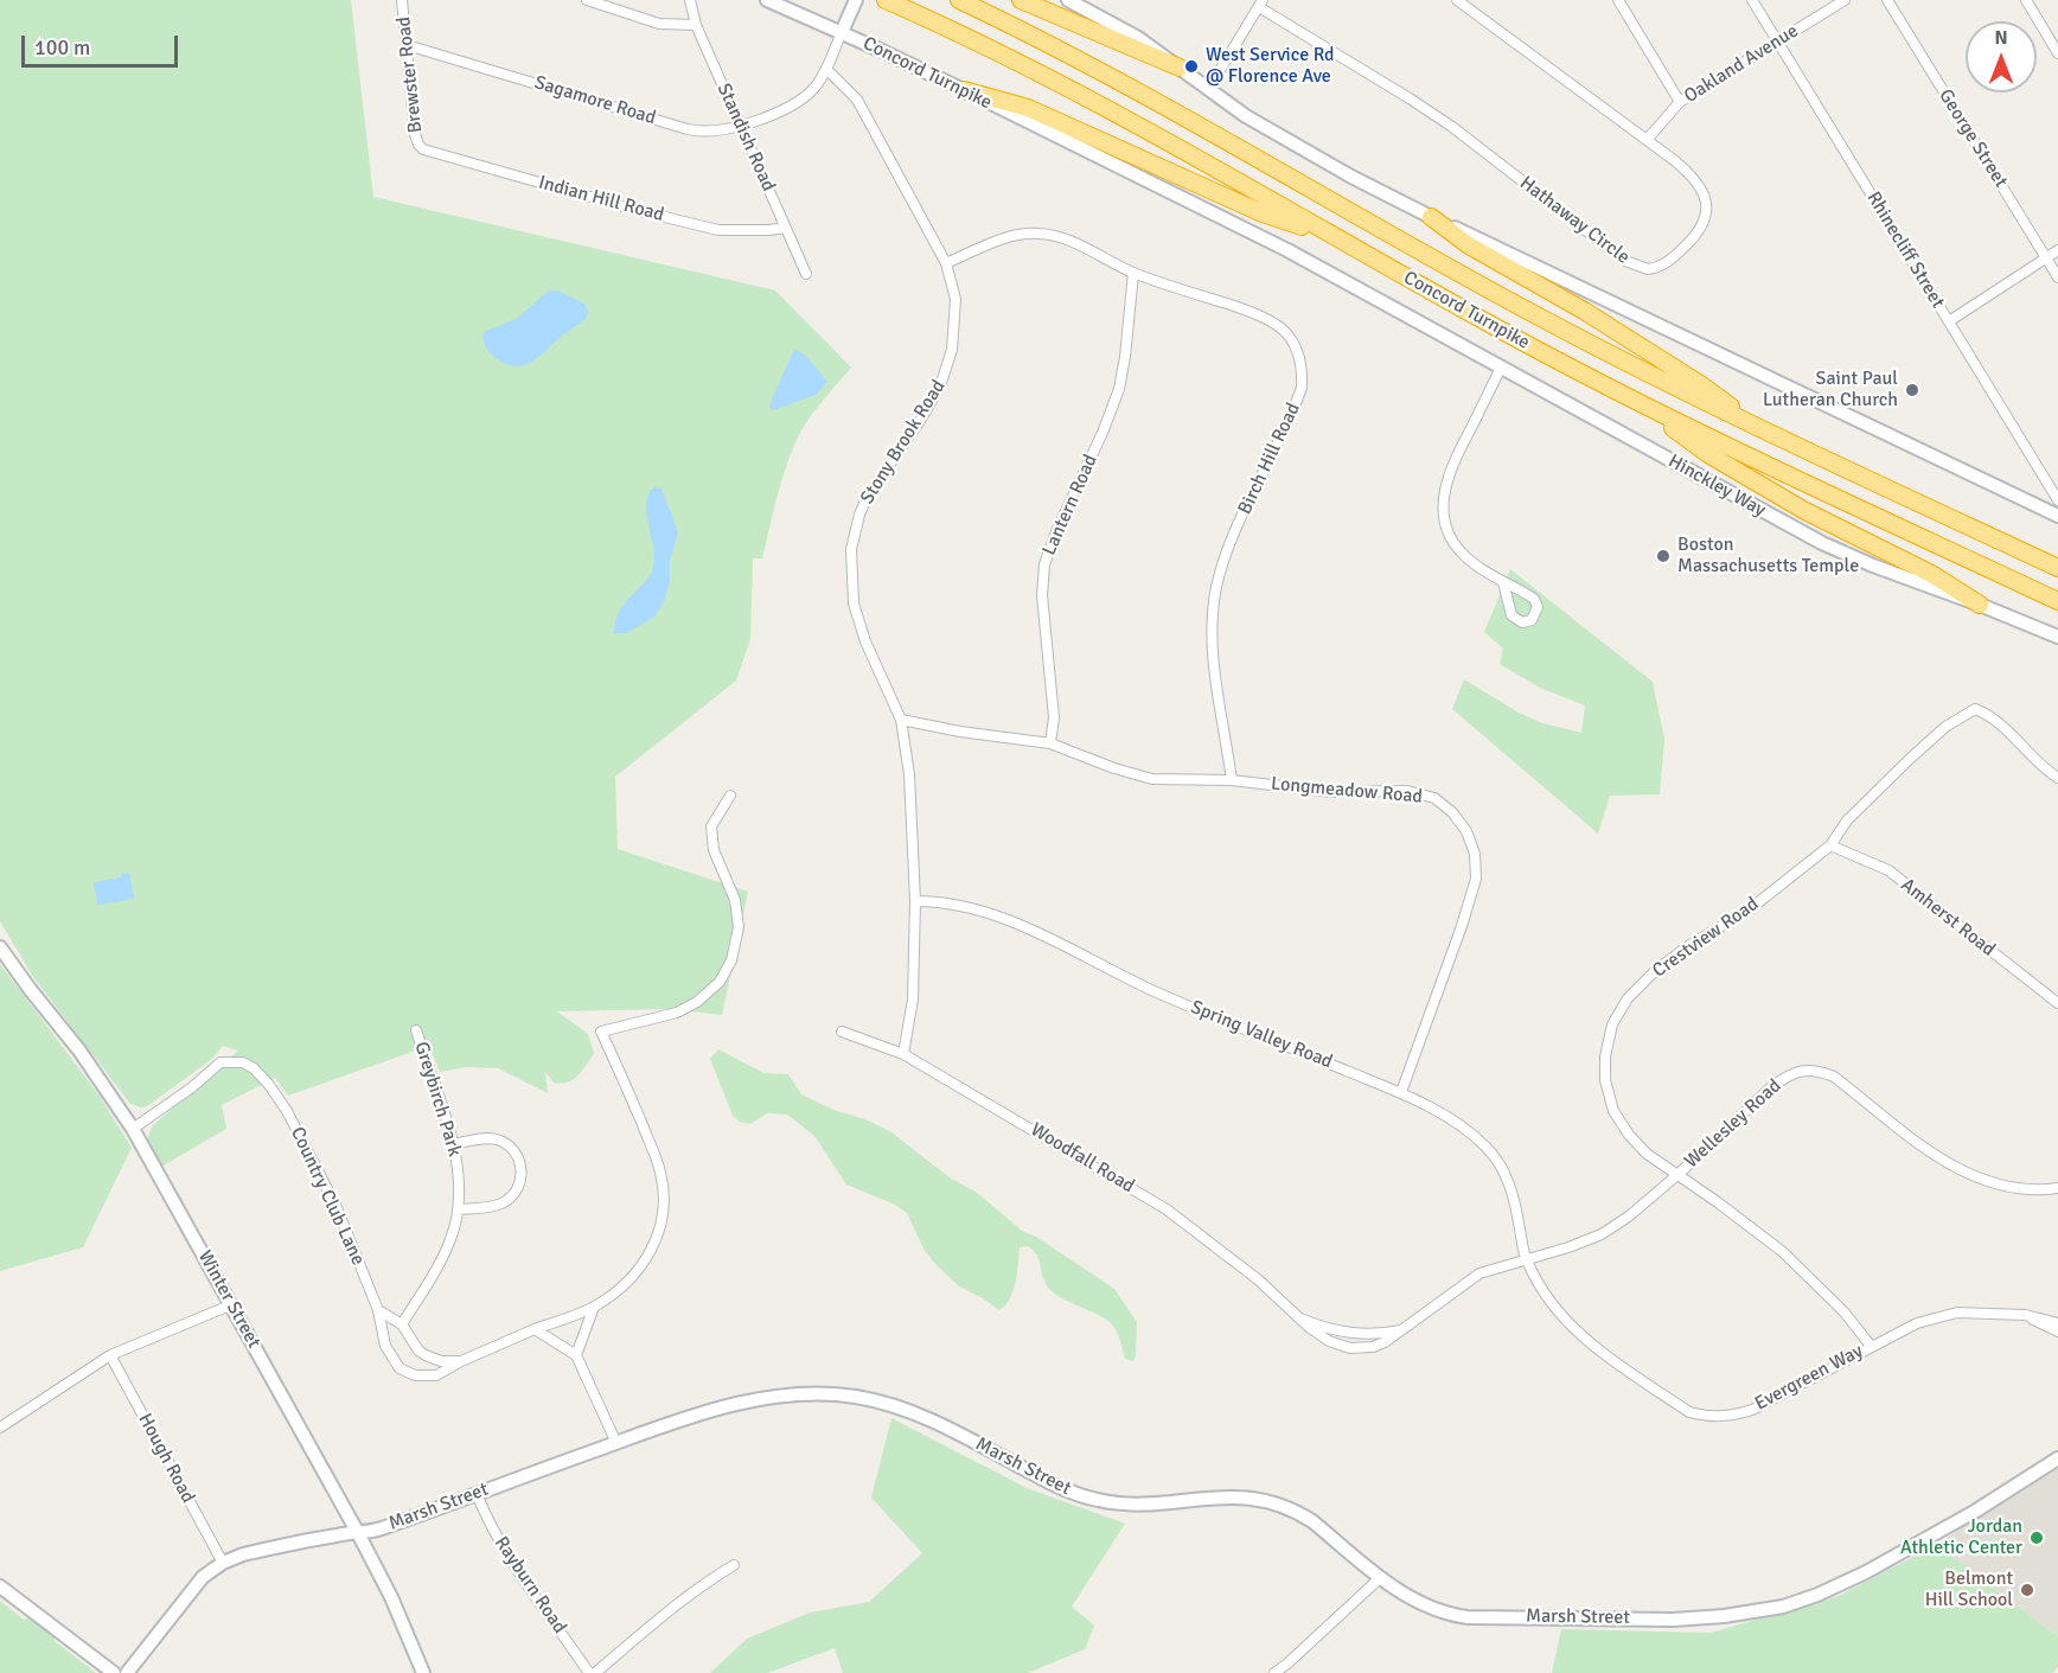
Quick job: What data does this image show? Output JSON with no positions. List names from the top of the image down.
{
  "streets": {
    "highway": ["Concord Turnpike"],
    "main road": ["Hinckley Way", "Winter Street", "Marsh Street"],
    "street": [
      "Oakland Avenue",
      "Brewster Road",
      "Sagamore Road",
      "Standish Road",
      "George Street",
      "Indian Hill Road",
      "Hathaway Circle",
      "Rhinecliff Street",
      "Stony Brook Road",
      "Birch Hill Road",
      "Lantern Road",
      "Longmeadow Road",
      "Amherst Road",
      "Crestview Road",
      "Spring Valley Road",
      "Greybirch Park",
      "Wellesley Road",
      "Woodfall Road",
      "Country Club Lane",
      "Evergreen Way",
      "Hough Road",
      "Rayburn Road"
    ]
  },
  "crossings": [
    ["Oakland Avenue", "Hathaway Circle"],
    ["Oakland Avenue", "Rhinecliff Street"],
    ["Concord Turnpike", "Sagamore Road"],
    ["Concord Turnpike", "Hinckley Way"],
    ["Brewster Road", "Sagamore Road"],
    ["Brewster Road", "Indian Hill Road"],
    ["Sagamore Road", "Standish Road"],
    ["Sagamore Road", "Stony Brook Road"],
    ["Standish Road", "Indian Hill Road"],
    ["Stony Brook Road", "Birch Hill Road"],
    ["Stony Brook Road", "Longmeadow Road"],
    ["Stony Brook Road", "Spring Valley Road"],
    ["Stony Brook Road", "Woodfall Road"],
    ["Birch Hill Road", "Lantern Road"],
    ["Birch Hill Road", "Longmeadow Road"],
    ["Lantern Road", "Longmeadow Road"],
    ["Longmeadow Road", "Spring Valley Road"],
    ["Amherst Road", "Crestview Road"],
    ["Crestview Road", "Wellesley Road"],
    ["Crestview Road", "Evergreen Way"],
    ["Spring Valley Road", "Wellesley Road"],
    ["Spring Valley Road", "Woodfall Road"],
    ["Spring Valley Road", "Evergreen Way"],
    ["Wellesley Road", "Woodfall Road"],
    ["Wellesley Road", "Evergreen Way"],
    ["Woodfall Road", "Evergreen Way"],
    ["Country Club Lane", "Winter Street"],
    ["Winter Street", "Marsh Street"],
    ["Hough Road", "Marsh Street"],
    ["Marsh Street", "Rayburn Road"]
  ],
  "places": [
    "West Service Rd @ Florence Ave",
    "Saint Paul Lutheran Church",
    "Boston Massachusetts Temple",
    "Jordan Athletic Center",
    "Belmont Hill School"
  ],
  "scale_bar": "100 m",
  "north": "top"
}
